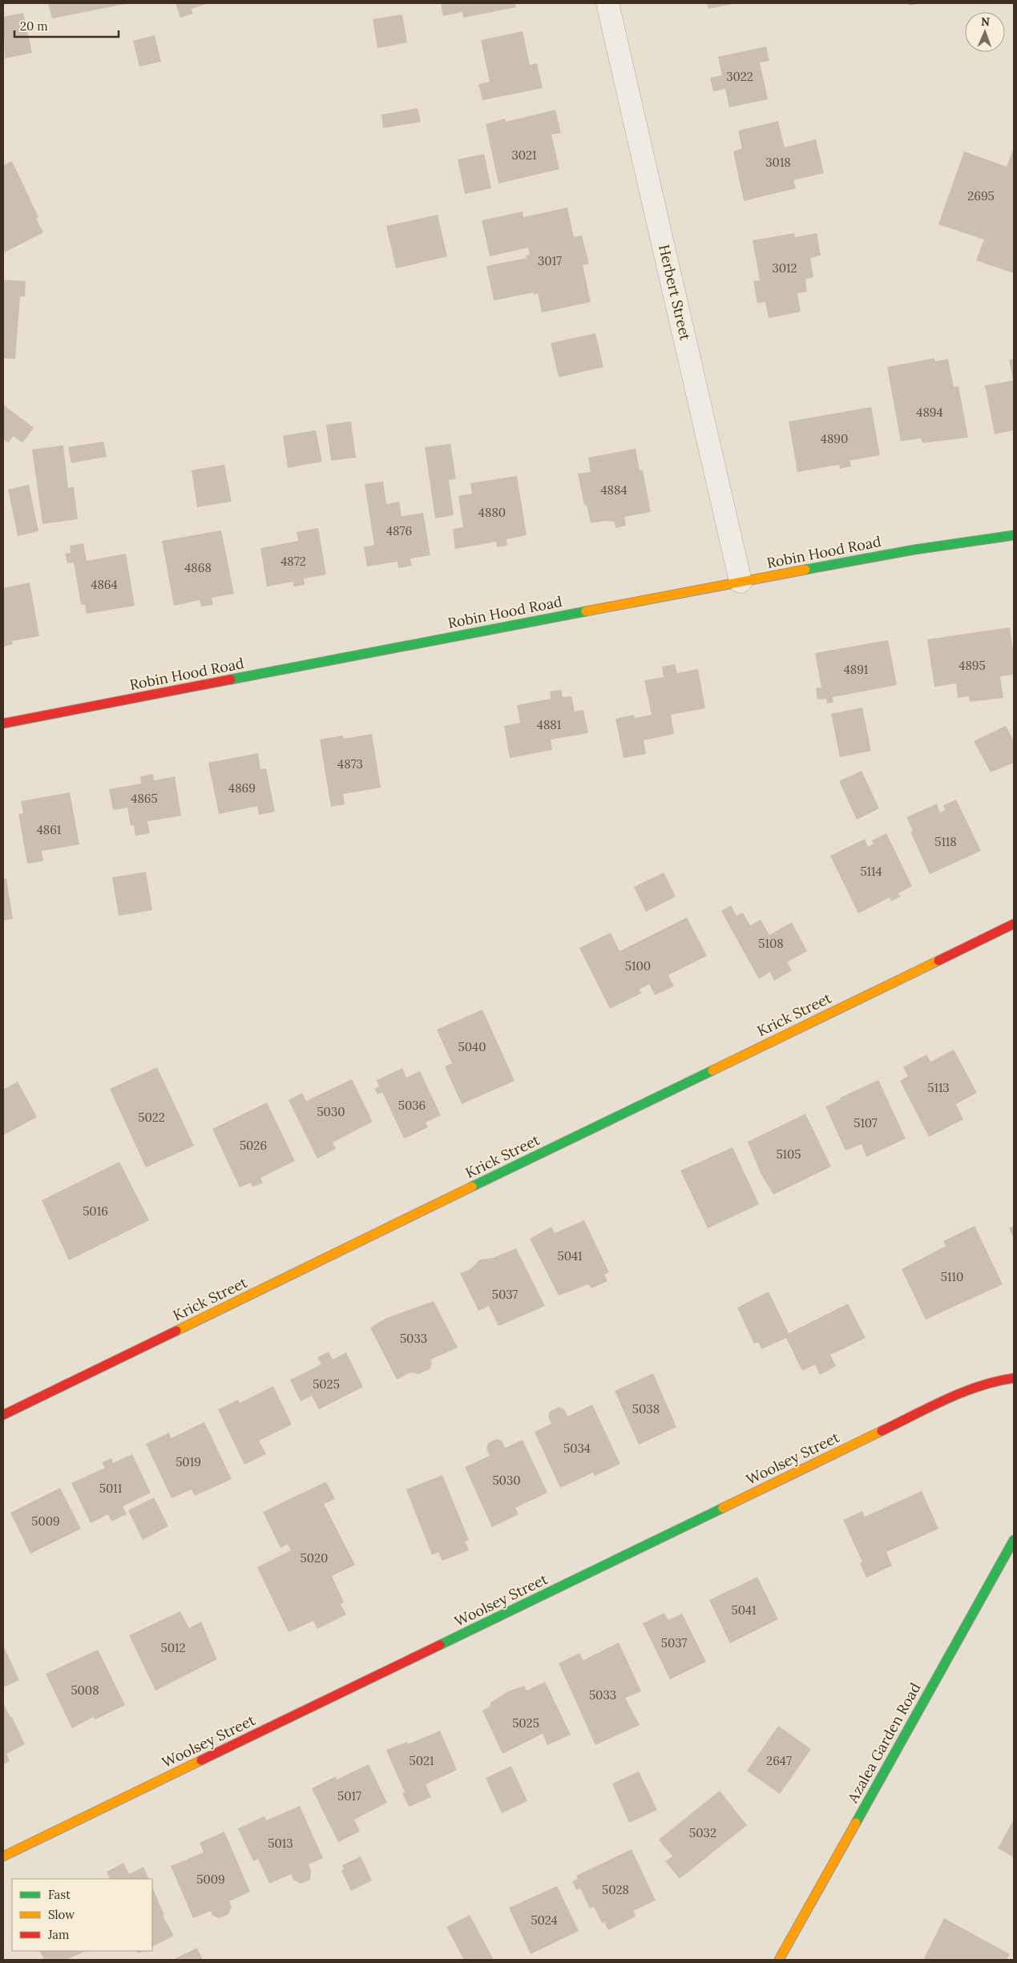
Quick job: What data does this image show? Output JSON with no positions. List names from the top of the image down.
{
  "streets": {
    "street": [
      "Herbert Street",
      "Robin Hood Road",
      "Krick Street",
      "Woolsey Street",
      "Azalea Garden Road"
    ]
  },
  "crossings": [
    ["Herbert Street", "Robin Hood Road"]
  ],
  "house_numbers": [
    "3022",
    "3021",
    "3018",
    "2695",
    "3017",
    "3012",
    "4894",
    "4890",
    "4884",
    "4880",
    "4876",
    "4872",
    "4868",
    "4864",
    "4895",
    "4891",
    "4881",
    "4873",
    "4869",
    "4865",
    "4861",
    "5118",
    "5114",
    "5108",
    "5100",
    "5040",
    "5113",
    "5036",
    "5030",
    "5022",
    "5107",
    "5026",
    "5105",
    "5016",
    "5041",
    "5110",
    "5037",
    "5033",
    "5025",
    "5038",
    "5034",
    "5019",
    "5030",
    "5011",
    "5009",
    "5020",
    "5041",
    "5037",
    "5012",
    "5008",
    "5033",
    "5025",
    "5021",
    "2647",
    "5017",
    "5032",
    "5013",
    "5009",
    "5028",
    "5024"
  ],
  "legend": ["Fast", "Slow", "Jam"],
  "scale_bar": "20 m",
  "north": "top"
}
